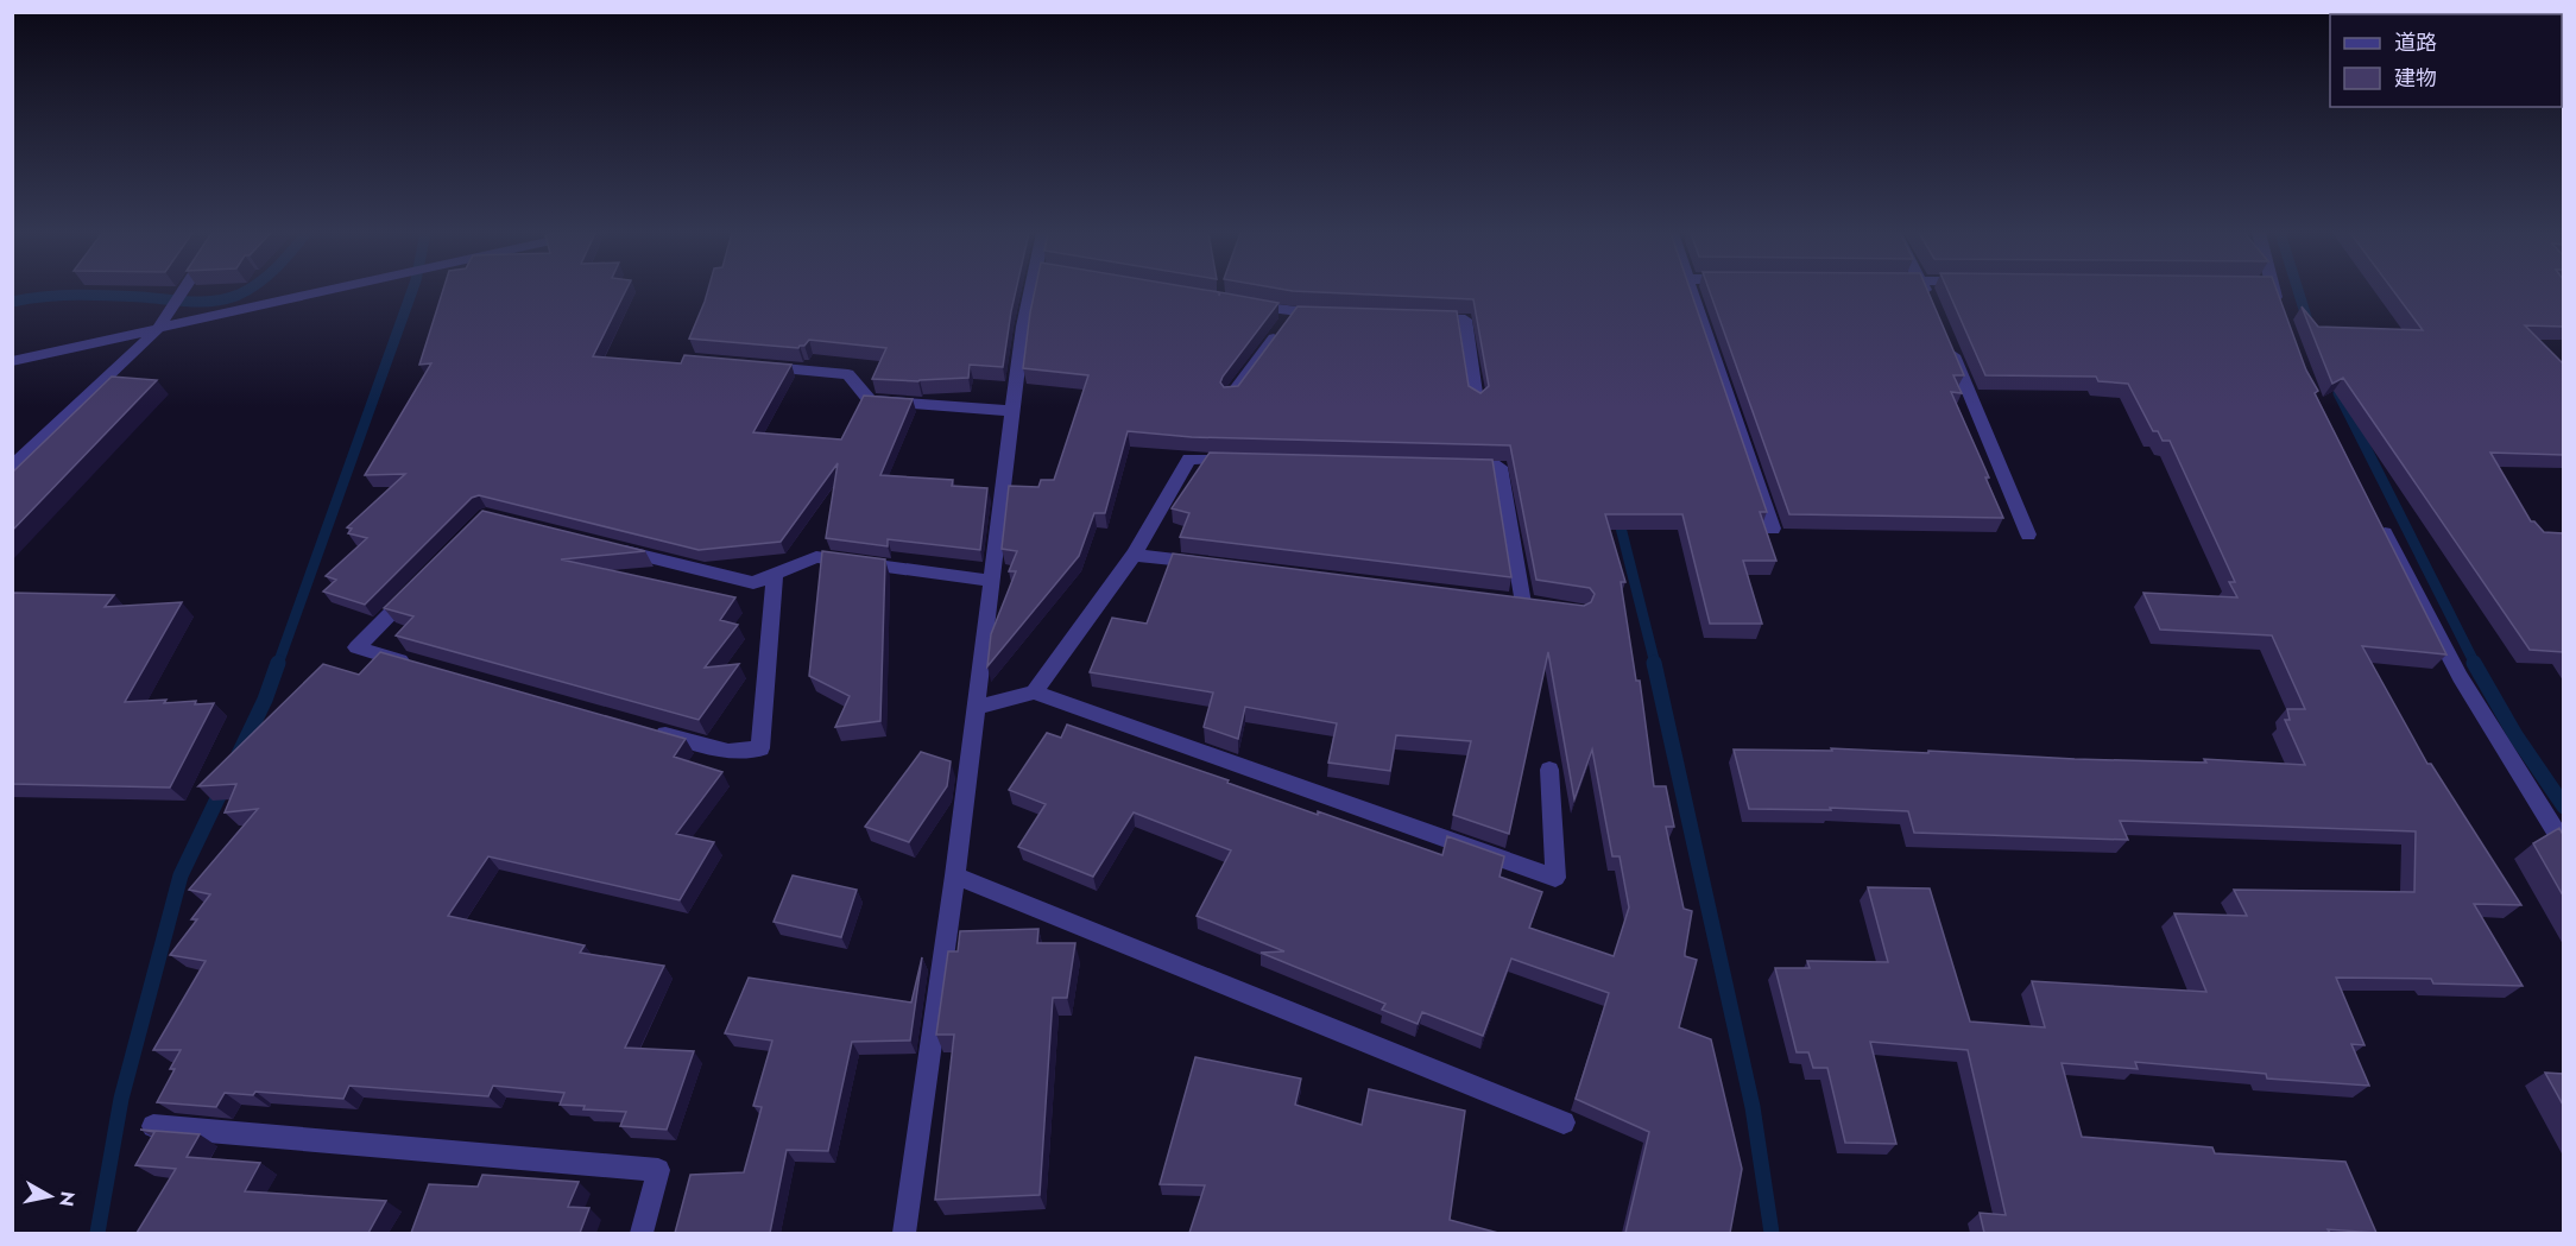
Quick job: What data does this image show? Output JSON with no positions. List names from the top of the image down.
{
  "legend": ["道路", "建物"],
  "north": "right"
}
